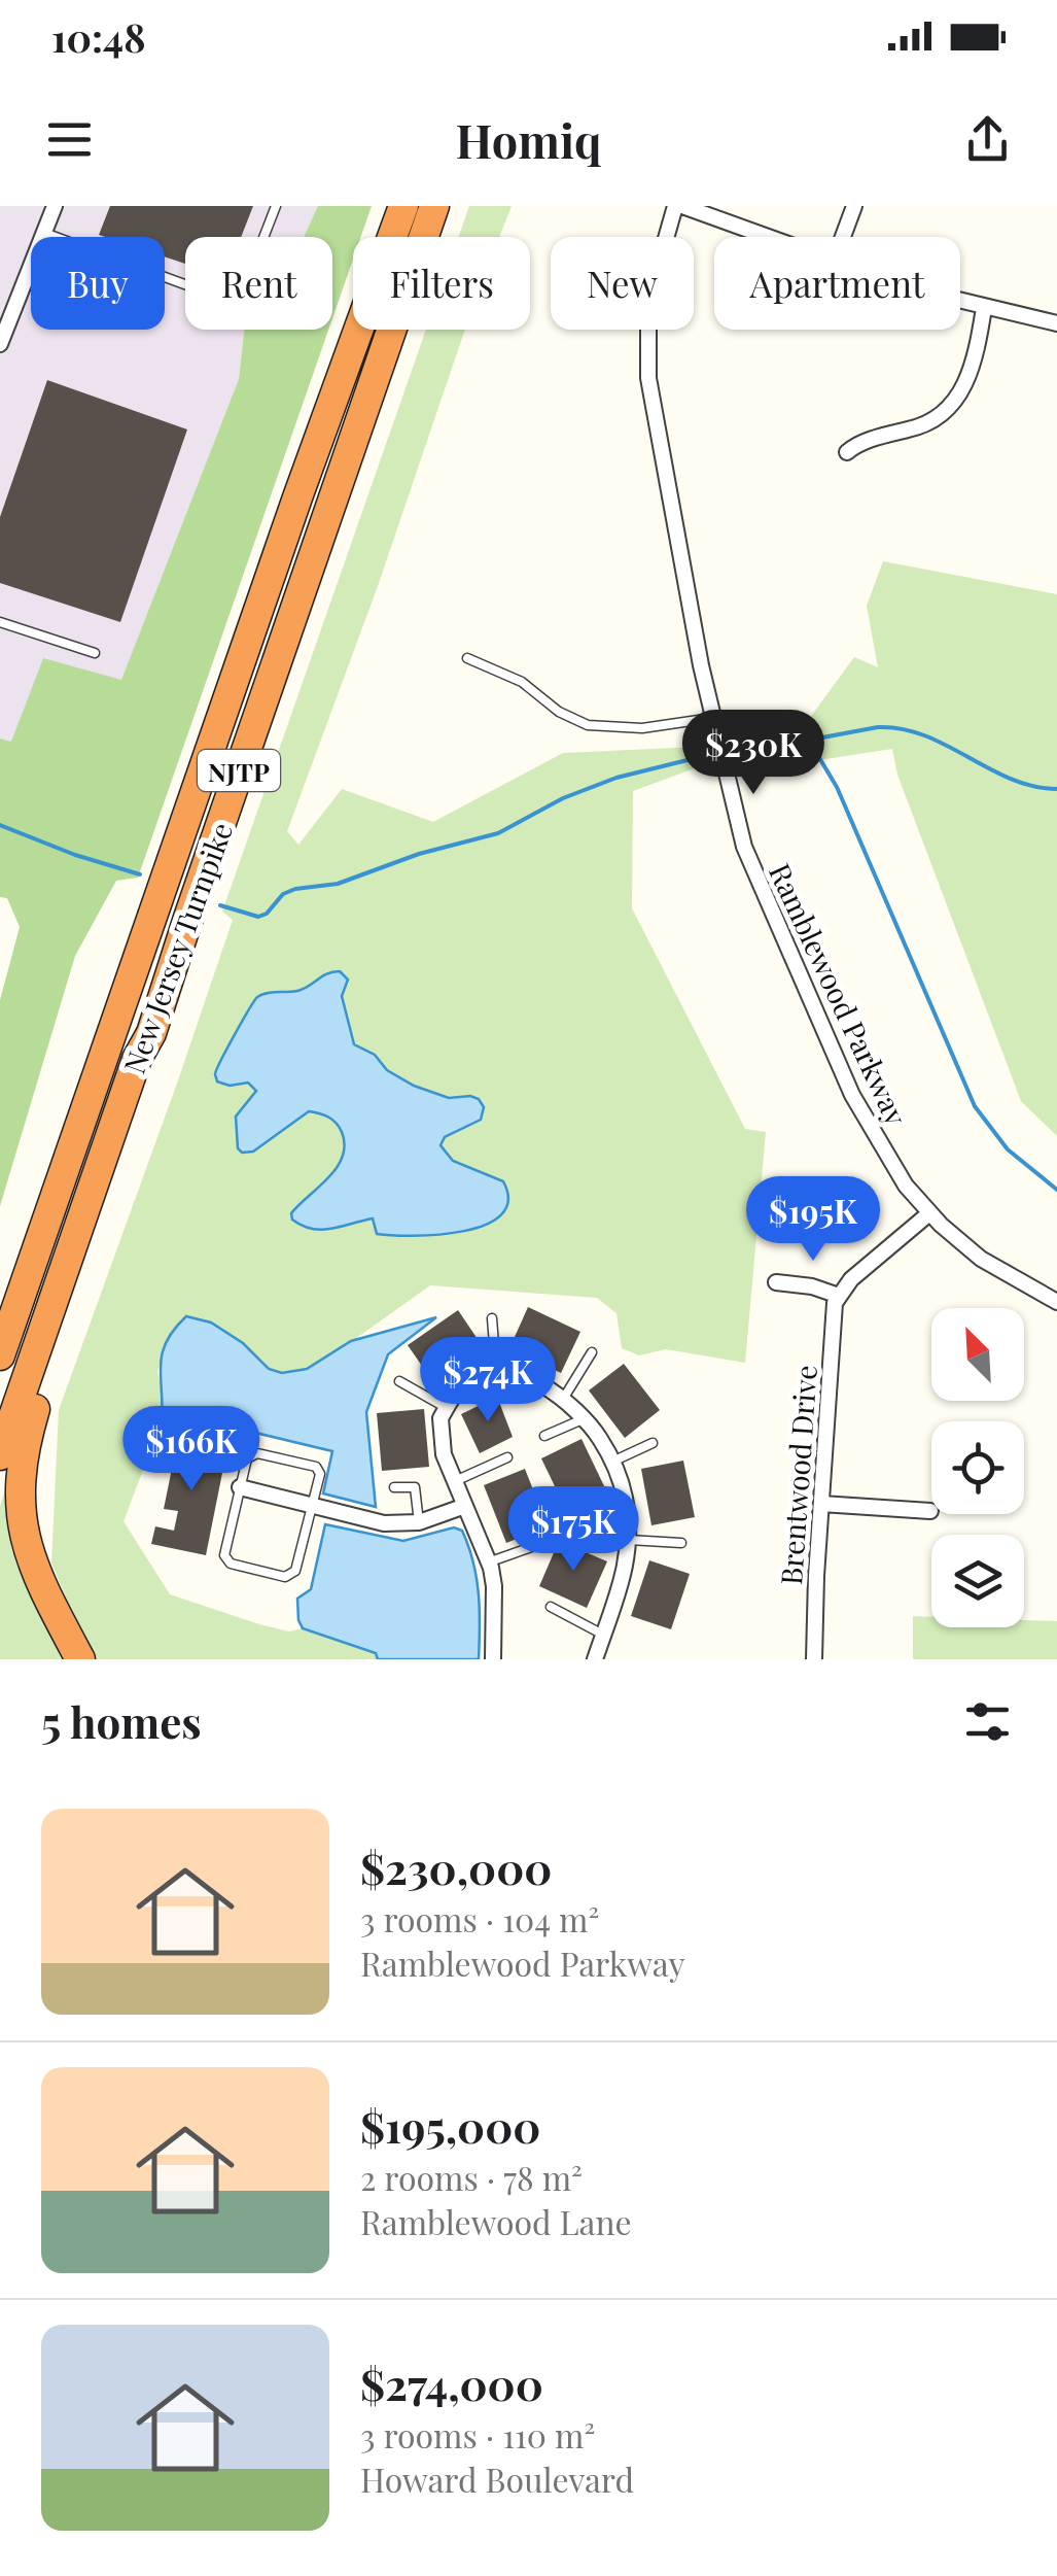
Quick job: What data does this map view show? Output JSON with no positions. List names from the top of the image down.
{
  "streets": {
    "highway": ["NJTP", "New Jersey Turnpike"],
    "street": ["Ramblewood Parkway", "Brentwood Drive"]
  },
  "north": "top left",
  "page": {
    "status": "10:48",
    "header": "Homiq",
    "chip": [
      "Buy",
      "Rent",
      "Filters",
      "New",
      "Apartment"
    ],
    "price": [
      "$230K",
      "$195K",
      "$274K",
      "$166K",
      "$175K"
    ],
    "heading": "5 homes",
    "list": [
      {
        "name": "$230,000",
        "note": "3 rooms · 104 m² · Ramblewood Parkway"
      },
      {
        "name": "$195,000",
        "note": "2 rooms · 78 m² · Ramblewood Lane"
      },
      {
        "name": "$274,000",
        "note": "3 rooms · 110 m² · Howard Boulevard"
      }
    ]
  }
}
